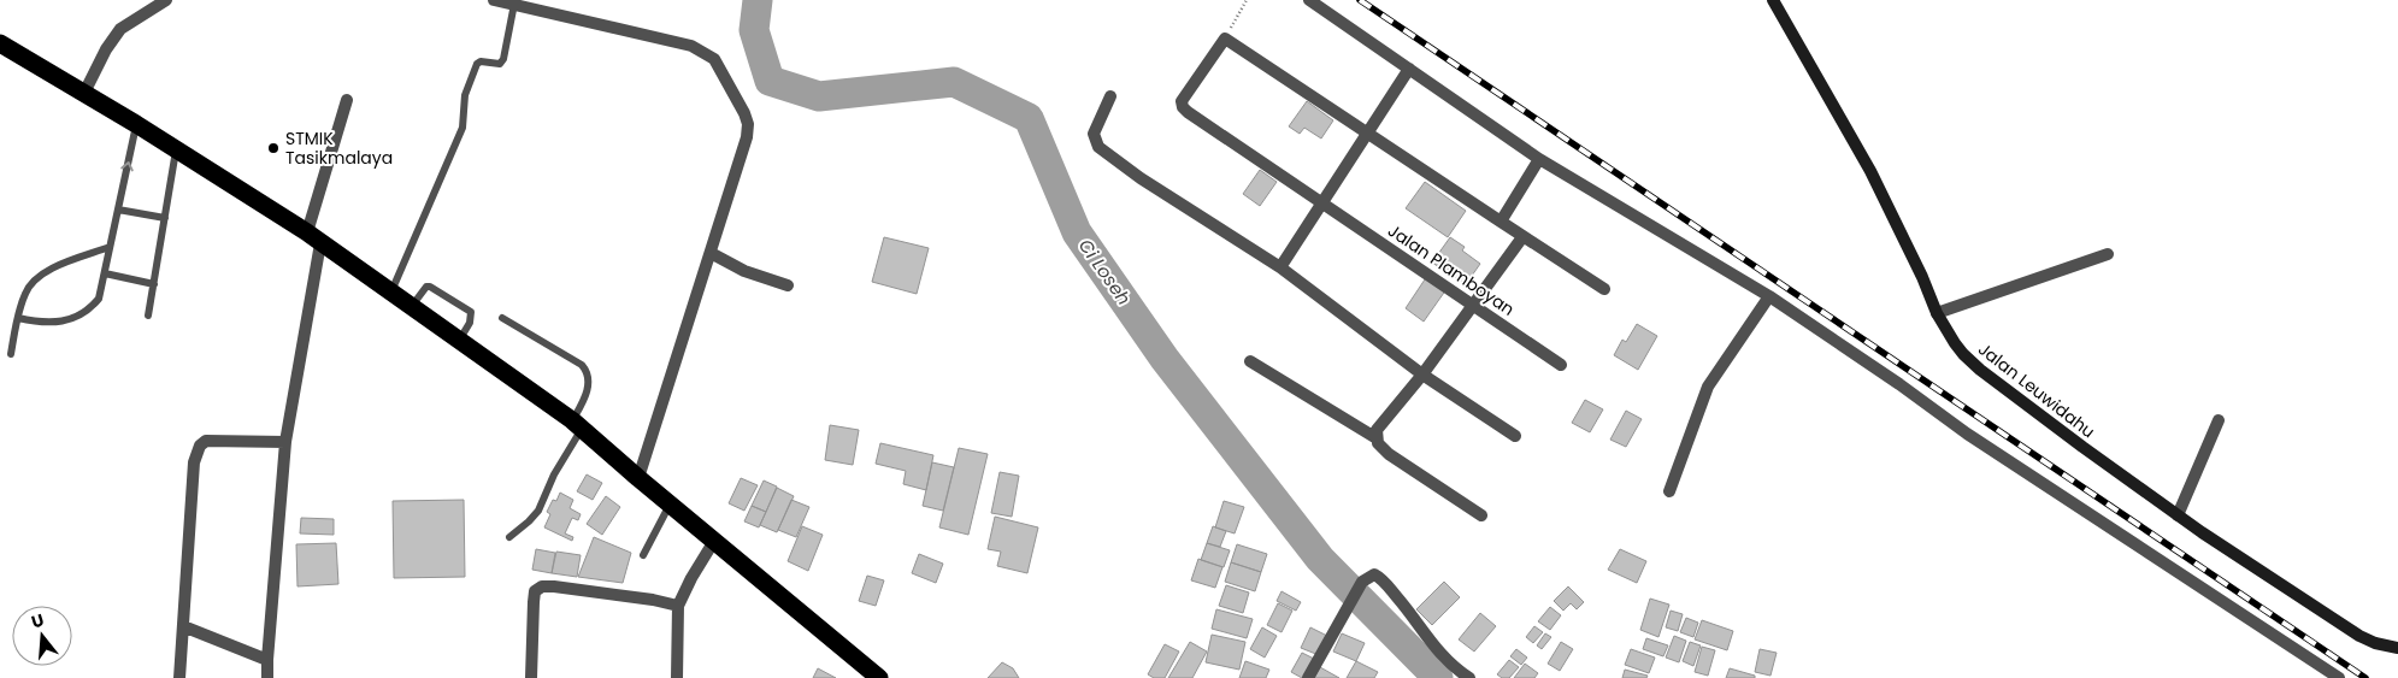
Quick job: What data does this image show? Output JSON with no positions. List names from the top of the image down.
{
  "streets": {
    "street": ["Jalan Plamboyan", "Jalan Leuwidahu"]
  },
  "water": ["Ci Loseh"],
  "places": ["STMIK Tasikmalaya"],
  "north": "top"
}
